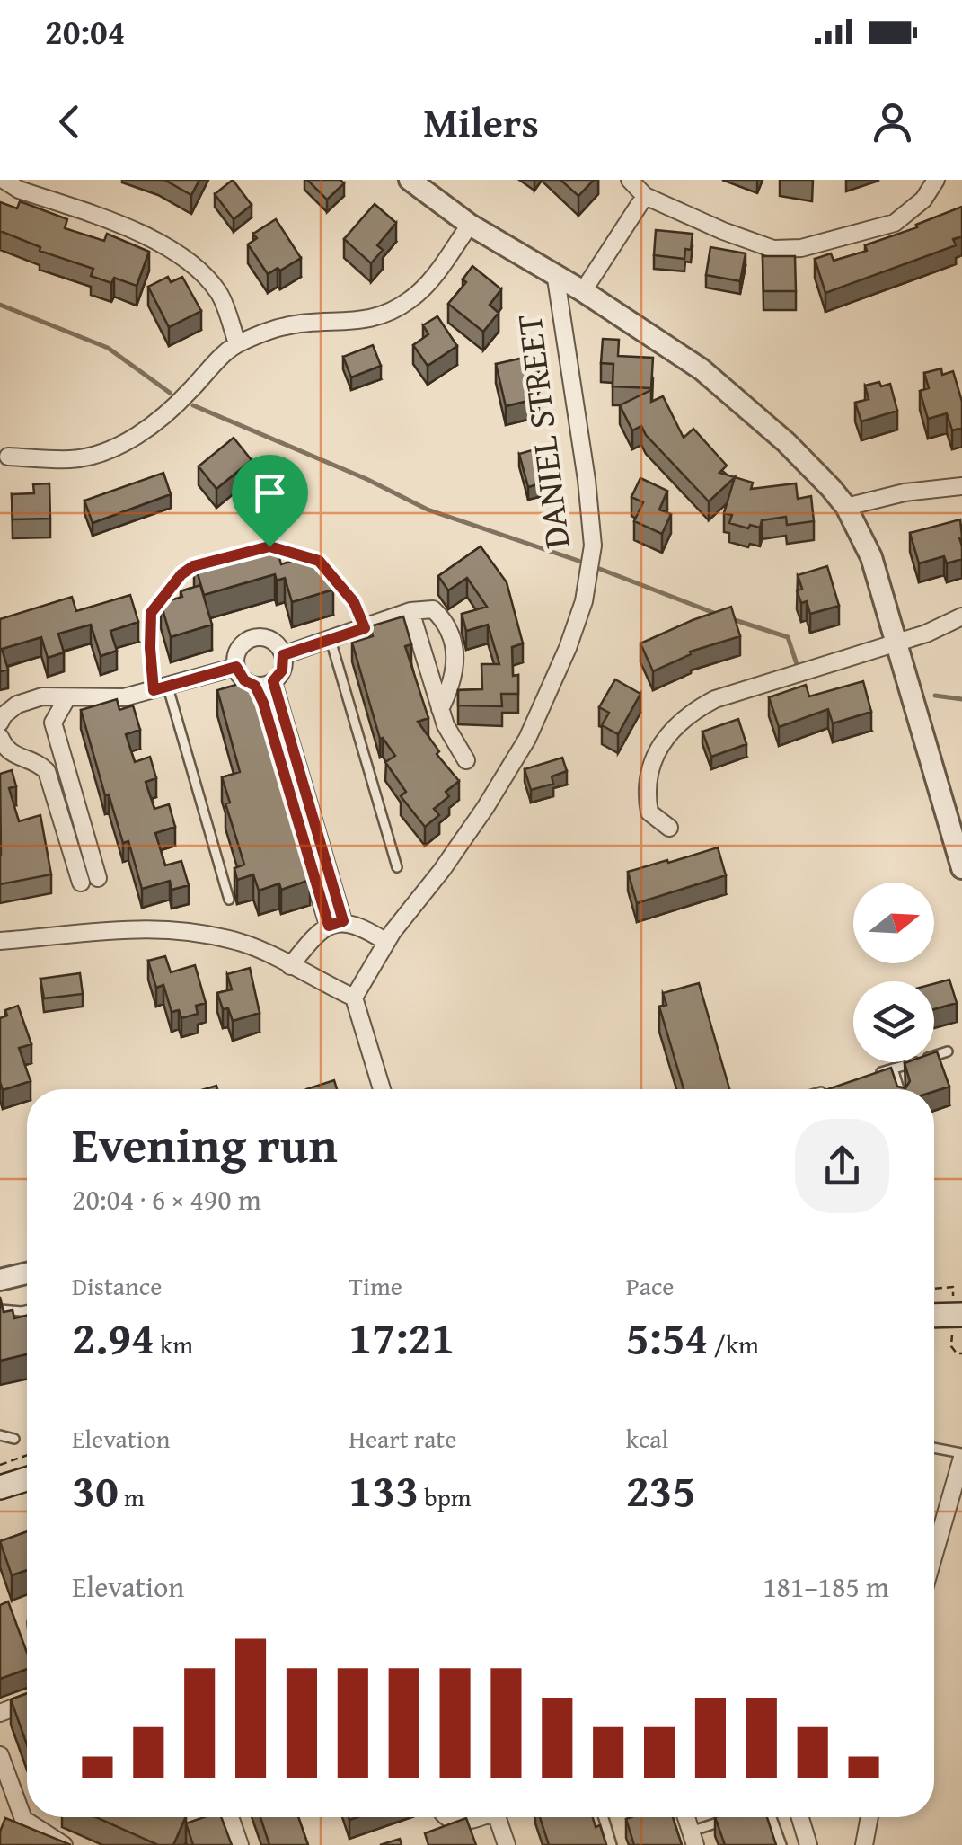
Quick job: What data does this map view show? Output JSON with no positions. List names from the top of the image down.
{
  "streets": {
    "street": ["DANIEL STREET"]
  },
  "north": "right",
  "page": {
    "status": "20:04",
    "header": "Milers",
    "heading": ["Evening run", "20:04 · 6 × 490 m"],
    "stats": [
      ["Distance", "2.94 km"],
      ["Time", "17:21"],
      ["Pace", "5:54 /km"],
      ["Elevation", "30 m"],
      ["Heart rate", "133 bpm"],
      ["kcal", "235"]
    ],
    "chart": ["Elevation", "181–185 m"]
  }
}
